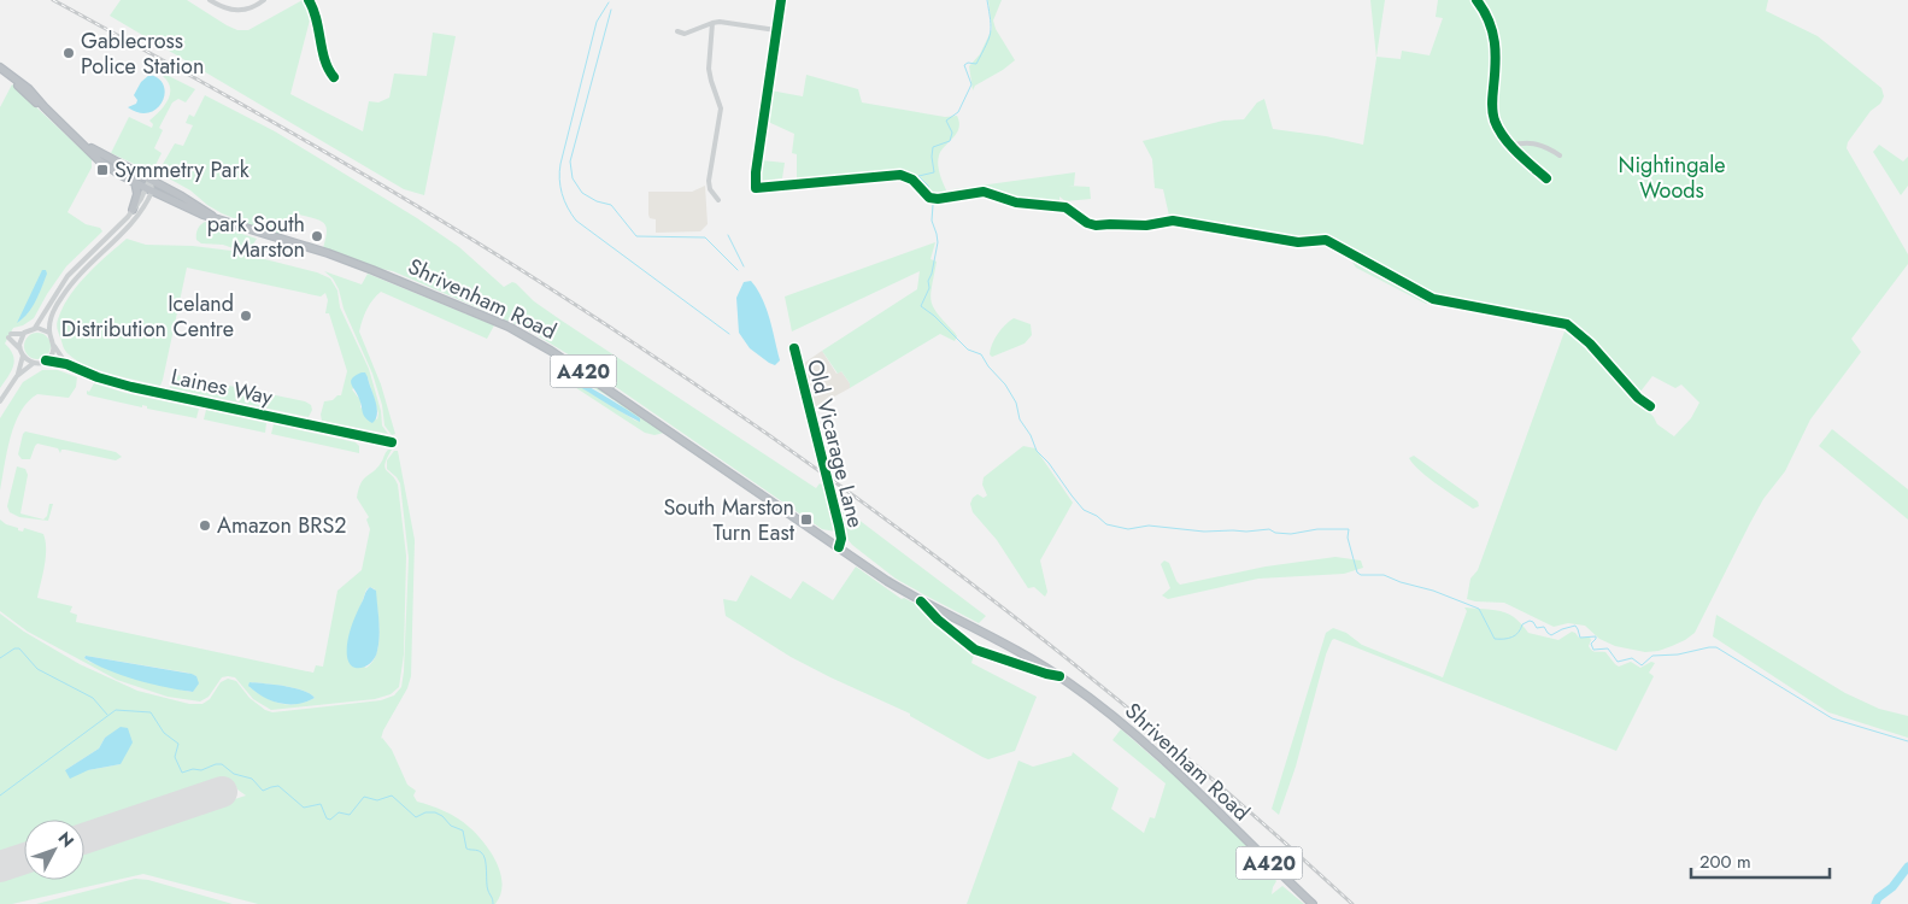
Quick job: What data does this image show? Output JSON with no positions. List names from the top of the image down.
{
  "streets": {
    "highway": ["Shrivenham Road", "A420"],
    "street": ["Laines Way", "Old Vicarage Lane"]
  },
  "crossings": [
    ["Shrivenham Road", "Old Vicarage Lane"]
  ],
  "parks": ["Nightingale Woods"],
  "places": {
    "other": [
      "Gablecross Police Station",
      "park South Marston",
      "Iceland Distribution Centre",
      "Amazon BRS2"
    ],
    "transit": ["Symmetry Park", "South Marston Turn East"]
  },
  "scale_bar": "200 m",
  "north": "top right"
}
